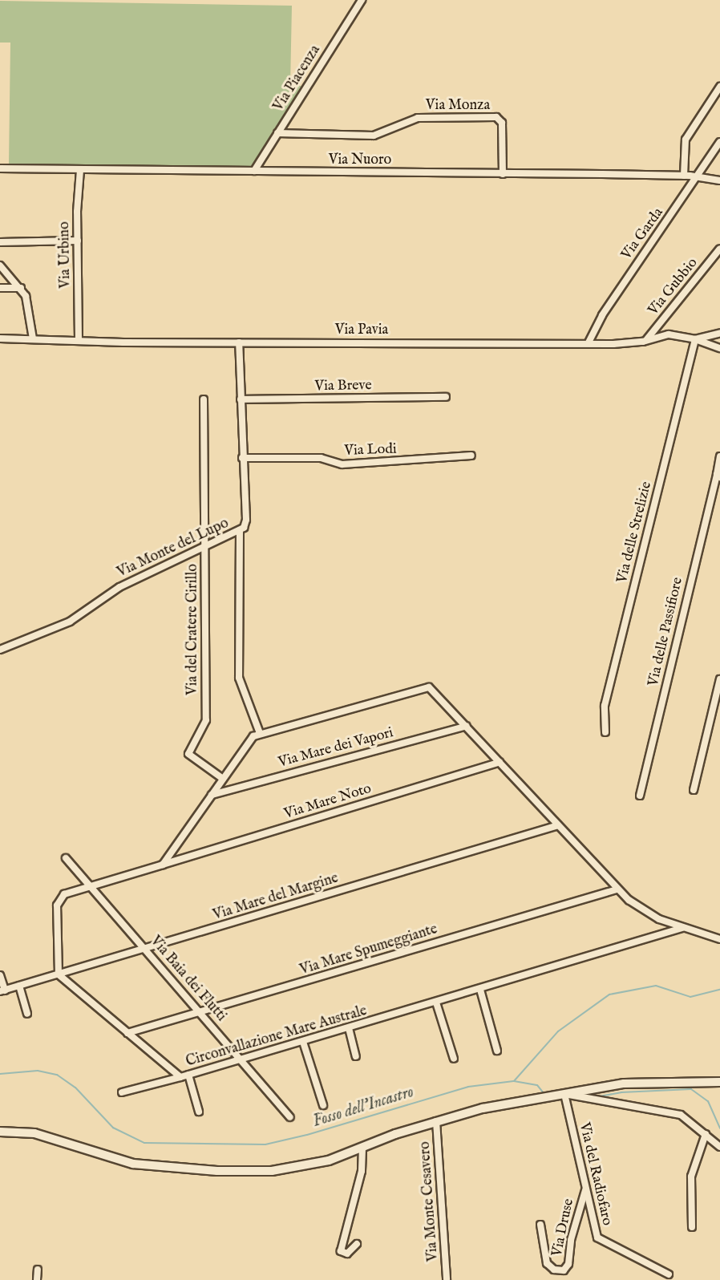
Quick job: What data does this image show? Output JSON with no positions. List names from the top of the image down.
{
  "streets": {
    "street": [
      "Via Piacenza",
      "Via Monza",
      "Via Nuoro",
      "Via Garda",
      "Via Urbino",
      "Via Gubbio",
      "Via Pavia",
      "Via Breve",
      "Via Lodi",
      "Via delle Strelizie",
      "Via Monte del Lupo",
      "Via del Cratere Cirillo",
      "Via delle Passifiore",
      "Via Mare dei Vapori",
      "Via Mare Noto",
      "Via Mare del Margine",
      "Via Mare Spumeggiante",
      "Via Baia dei Flutti",
      "Circonvallazione Mare Australe",
      "Via del Radiofaro",
      "Via Monte Cesavero",
      "Via Druse"
    ]
  },
  "crossings": [
    ["Via Piacenza", "Via Monza"],
    ["Via Piacenza", "Via Nuoro"],
    ["Via Monza", "Via Nuoro"],
    ["Via Nuoro", "Via Garda"],
    ["Via Nuoro", "Via Urbino"],
    ["Via Garda", "Via Pavia"],
    ["Via Urbino", "Via Pavia"],
    ["Via Gubbio", "Via Pavia"],
    ["Via Pavia", "Via delle Strelizie"],
    ["Via Pavia", "Via Monte del Lupo"],
    ["Via Breve", "Via Monte del Lupo"],
    ["Via Lodi", "Via Monte del Lupo"],
    ["Via Monte del Lupo", "Via del Cratere Cirillo"],
    ["Via Mare del Margine", "Via Baia dei Flutti"],
    ["Via Mare del Margine", "Circonvallazione Mare Australe"],
    ["Via Mare Spumeggiante", "Via Baia dei Flutti"],
    ["Via Mare Spumeggiante", "Circonvallazione Mare Australe"],
    ["Via Baia dei Flutti", "Circonvallazione Mare Australe"],
    ["Via del Radiofaro", "Via Druse"]
  ],
  "water": ["Fosso dell'Incastro"]
}
